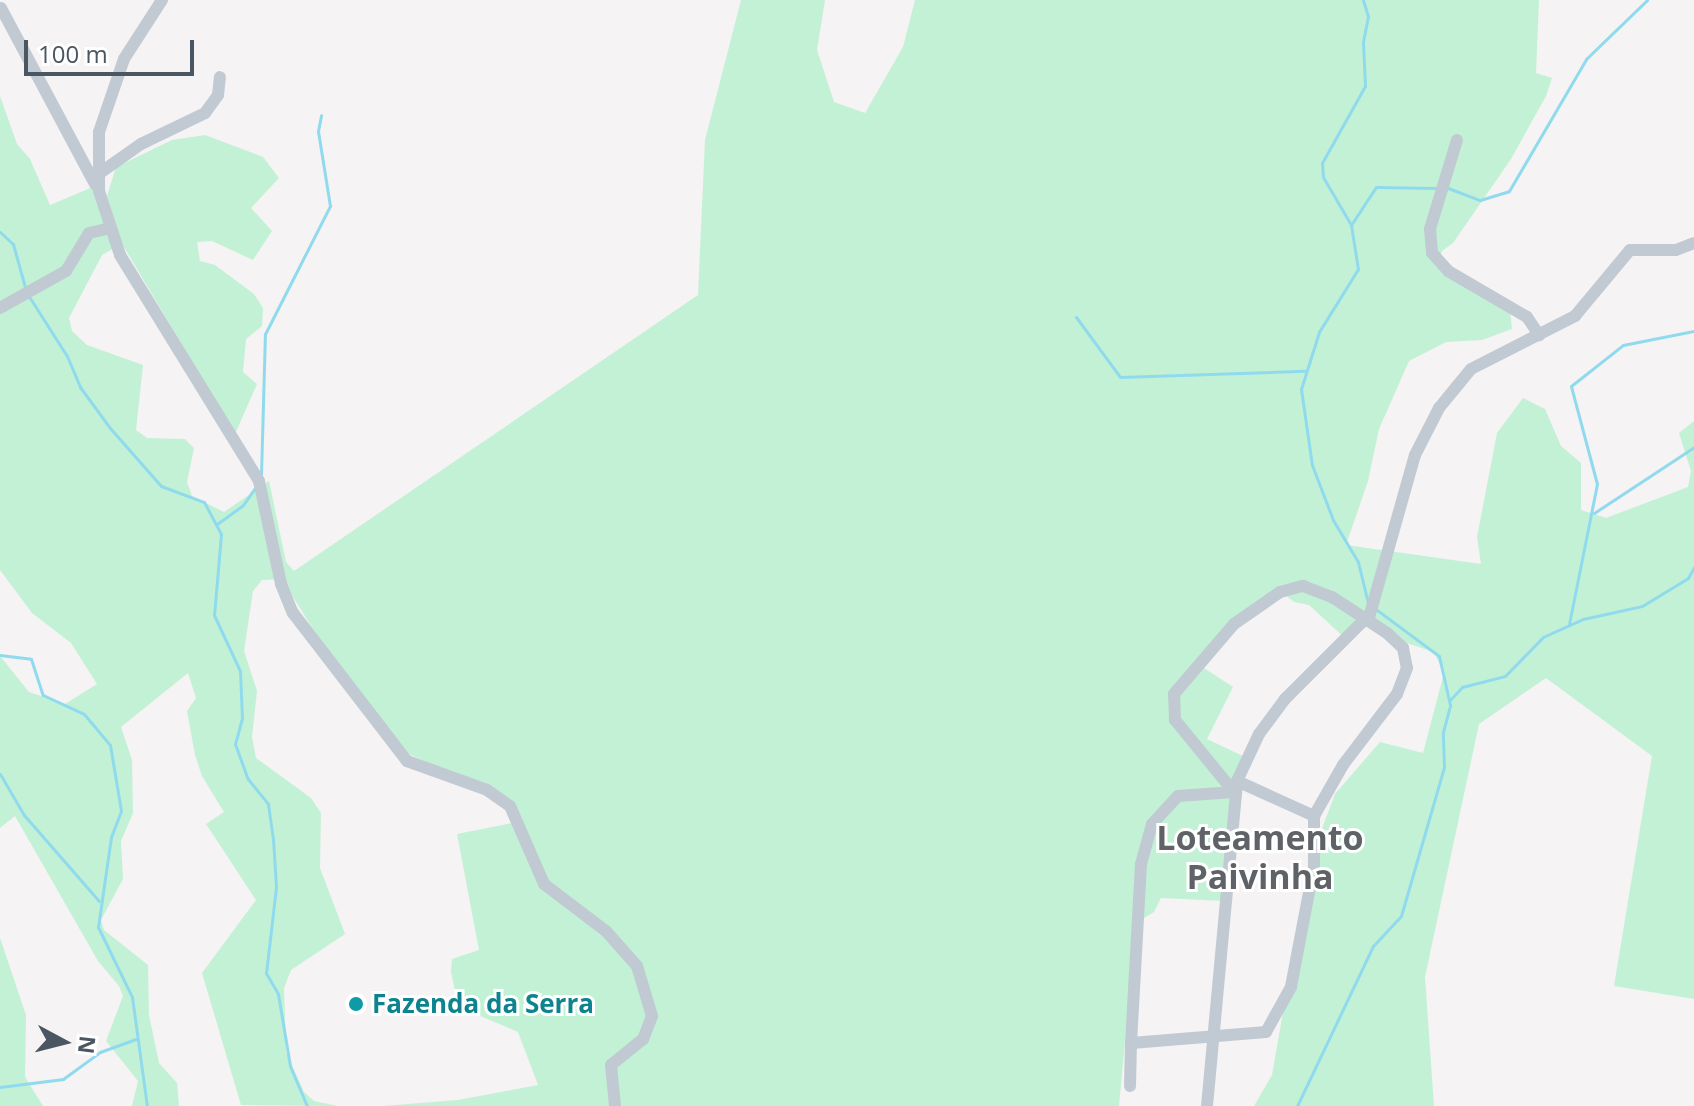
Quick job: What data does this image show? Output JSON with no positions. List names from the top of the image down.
{
  "districts": ["Loteamento Paivinha"],
  "places": ["Fazenda da Serra"],
  "scale_bar": "100 m",
  "north": "right"
}
